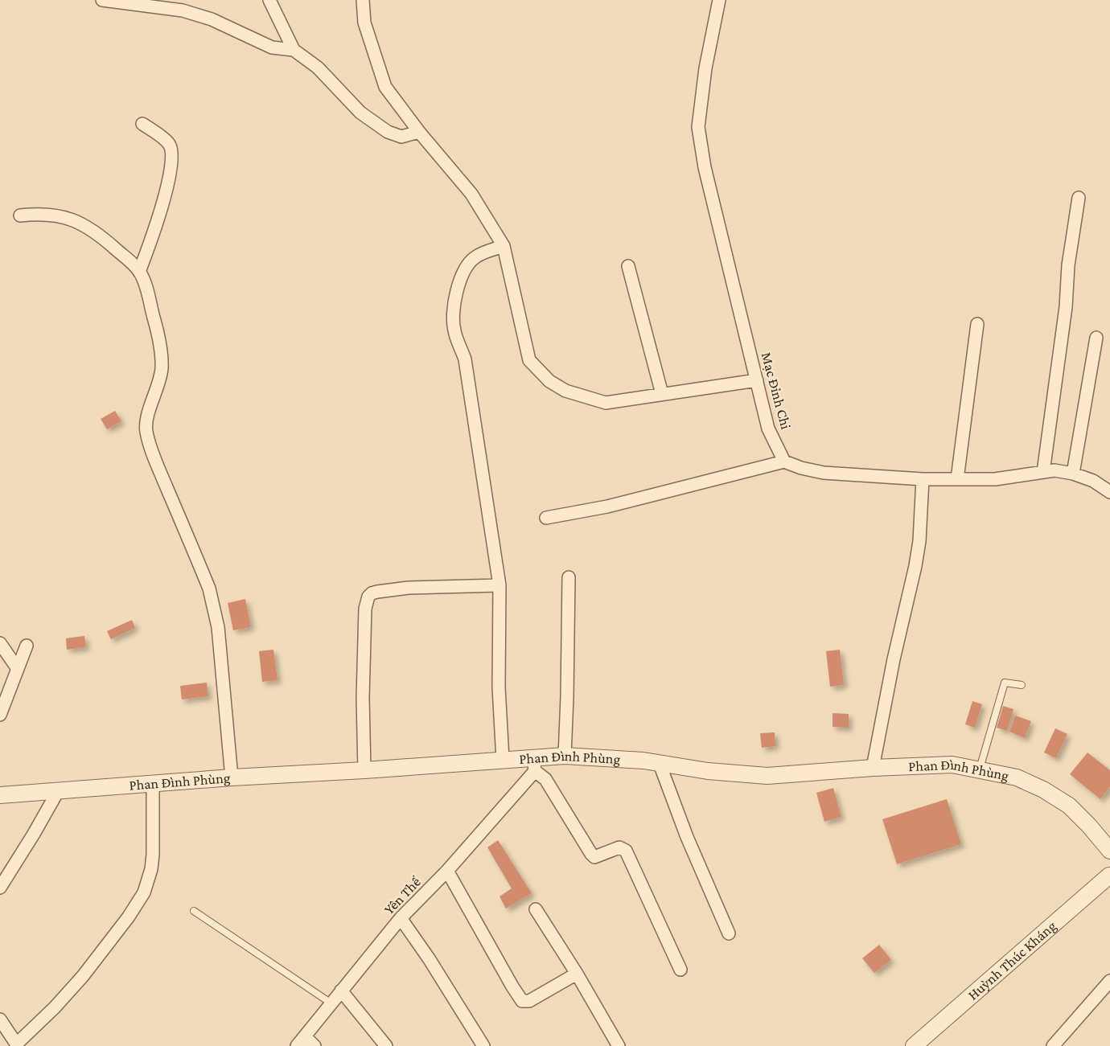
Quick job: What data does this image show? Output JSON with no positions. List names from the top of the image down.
{
  "streets": {
    "street": [
      "Mạc Đỉnh Chi",
      "Phan Đình Phùng",
      "Yên Thế",
      "Huỳnh Thúc Kháng"
    ]
  },
  "crossings": [
    ["Phan Đình Phùng", "Yên Thế"]
  ]
}
